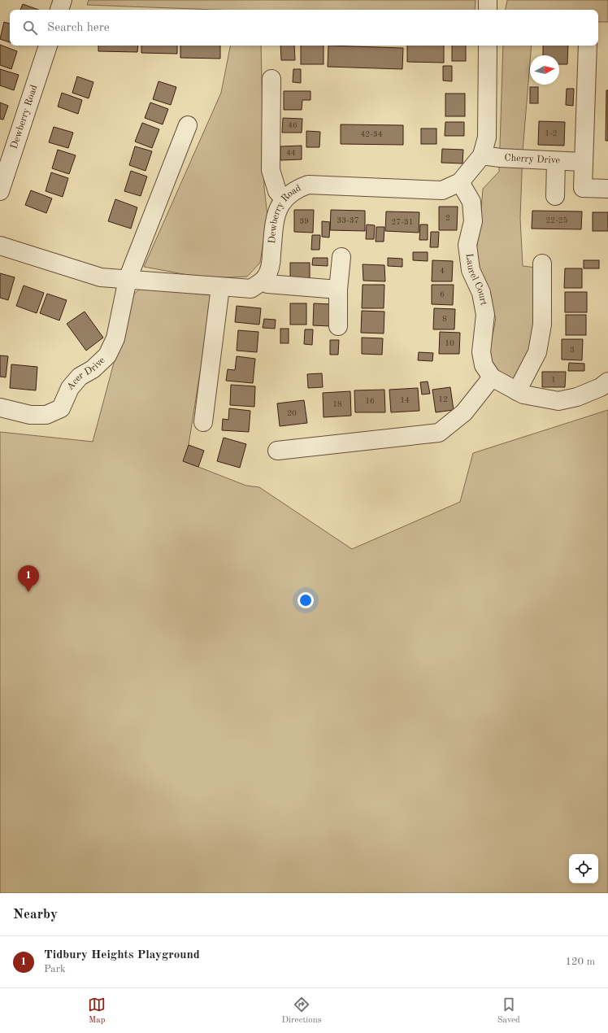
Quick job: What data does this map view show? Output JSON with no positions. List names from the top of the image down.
{
  "streets": {
    "street": [
      "Dewberry Road",
      "Cherry Drive",
      "Laurel Court",
      "Acer Drive"
    ]
  },
  "crossings": [
    ["Dewberry Road", "Cherry Drive"],
    ["Dewberry Road", "Laurel Court"]
  ],
  "house_numbers": [
    "46",
    "1-2",
    "42-34",
    "44",
    "2",
    "33-37",
    "22-25",
    "39",
    "27-31",
    "4",
    "6",
    "8",
    "10",
    "3",
    "1",
    "12",
    "14",
    "16",
    "18",
    "20"
  ],
  "north": "right",
  "page": {
    "search": "Search here",
    "pins": "1",
    "heading": "Nearby",
    "list": [
      {
        "mark": "1",
        "name": "Tidbury Heights Playground",
        "note": "Park",
        "value": "120 m"
      }
    ],
    "nav": ["Map", "Directions", "Saved"]
  }
}
